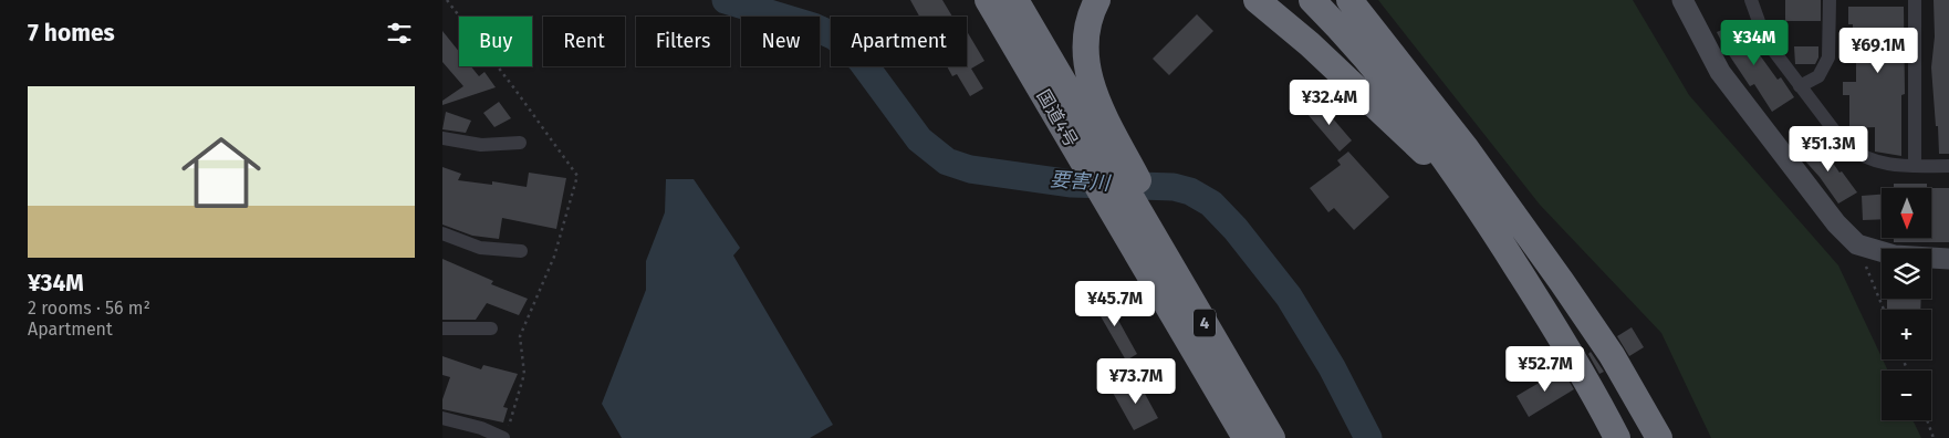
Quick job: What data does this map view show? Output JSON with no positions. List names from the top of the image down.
{
  "streets": {
    "highway": ["国道4号", "4"]
  },
  "crossings": [
    ["国道4号", "4"]
  ],
  "water": ["要害川"],
  "north": "bottom",
  "page": {
    "heading": "7 homes",
    "chip": [
      "Buy",
      "Rent",
      "Filters",
      "New",
      "Apartment"
    ],
    "price": [
      "¥34M",
      "¥69.1M",
      "¥32.4M",
      "¥51.3M",
      "¥45.7M",
      "¥52.7M",
      "¥73.7M"
    ],
    "list": [
      {
        "name": "¥34M",
        "note": "2 rooms · 56 m² · Apartment"
      }
    ],
    "map_buttons": ["+", "−"]
  }
}
